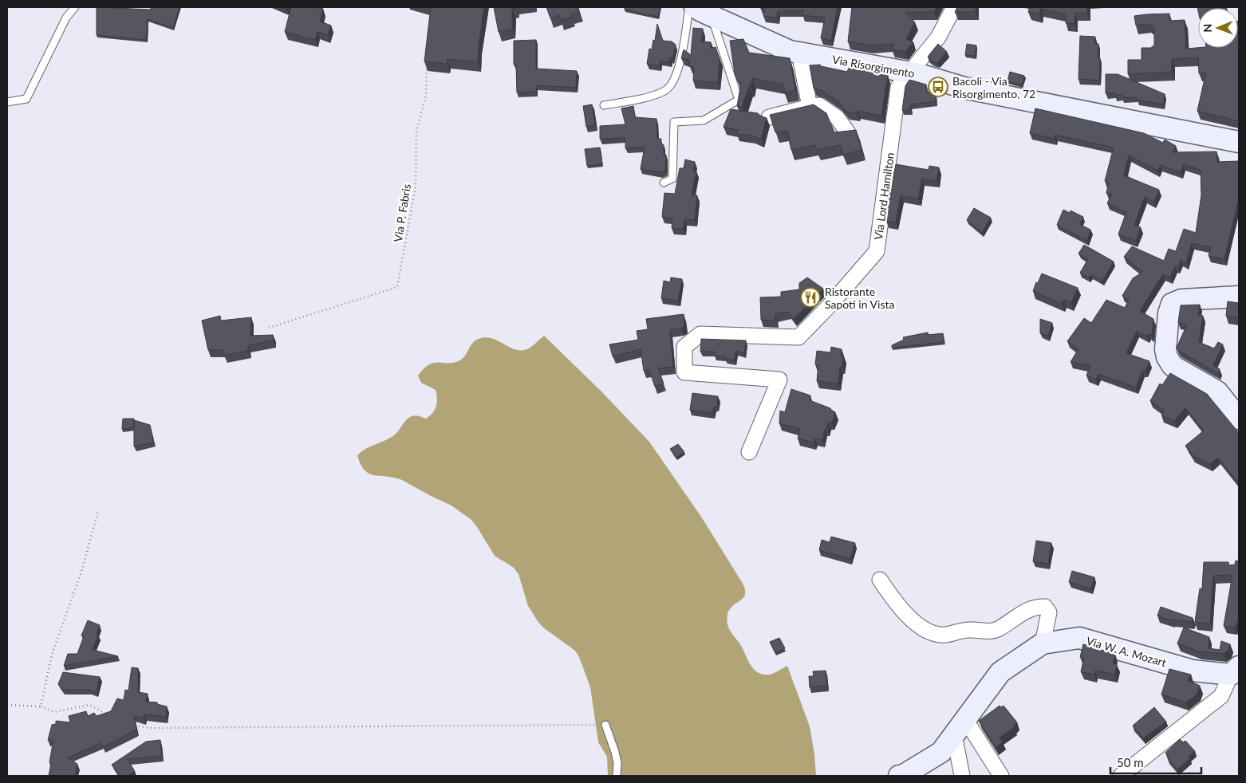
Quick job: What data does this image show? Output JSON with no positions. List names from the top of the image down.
{
  "streets": {
    "street": ["Via Risorgimento", "Via Lord Hamilton", "Via W. A. Mozart"],
    "path": ["Via P. Fabris"]
  },
  "crossings": [
    ["Via Risorgimento", "Via Lord Hamilton"]
  ],
  "places": {
    "bus stop": ["Bacoli - Via Risorgimento, 72"],
    "restaurant": ["Ristorante Sapoti in Vista"]
  },
  "scale_bar": "50 m",
  "north": "left"
}
